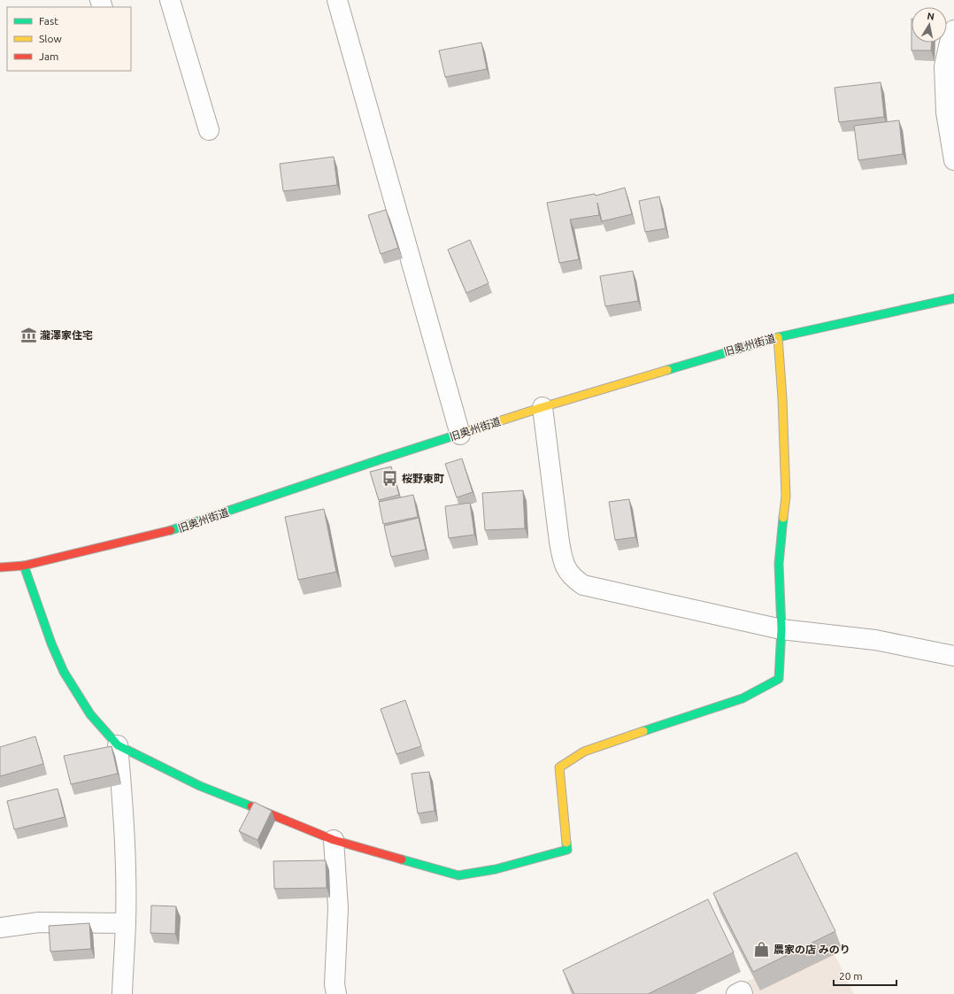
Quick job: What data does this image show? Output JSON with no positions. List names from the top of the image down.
{
  "streets": {
    "street": ["旧奥州街道"]
  },
  "places": {
    "museum": ["瀧澤家住宅"],
    "bus stop": ["桜野東町"],
    "shop": ["農家の店 みのり"]
  },
  "legend": ["Fast", "Slow", "Jam"],
  "scale_bar": "20 m",
  "north": "top"
}
